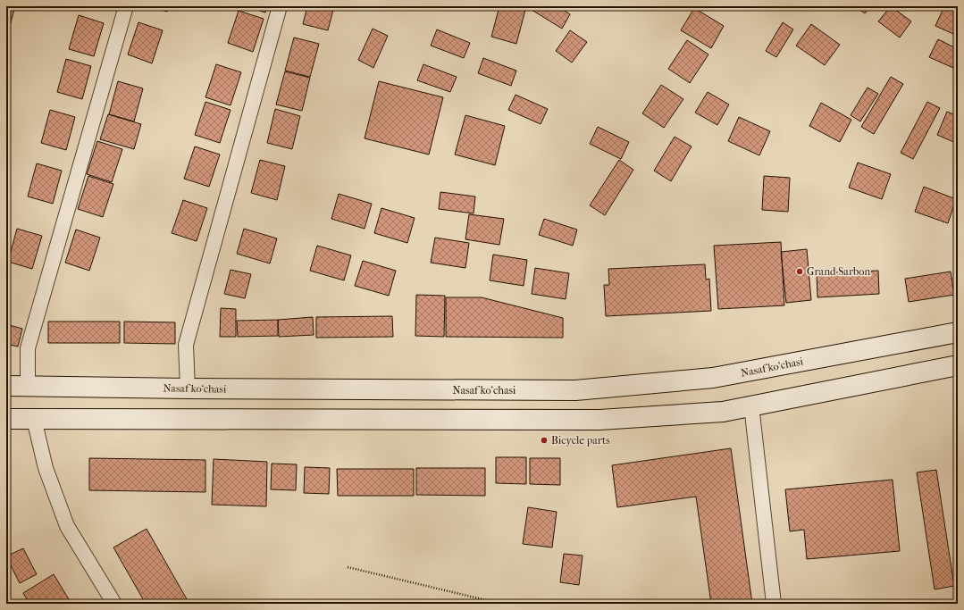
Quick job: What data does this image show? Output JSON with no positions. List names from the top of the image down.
{
  "streets": {
    "main road": ["Nasaf ko‘chasi"]
  },
  "places": ["Grand Sarbon", "Bicycle parts"]
}
